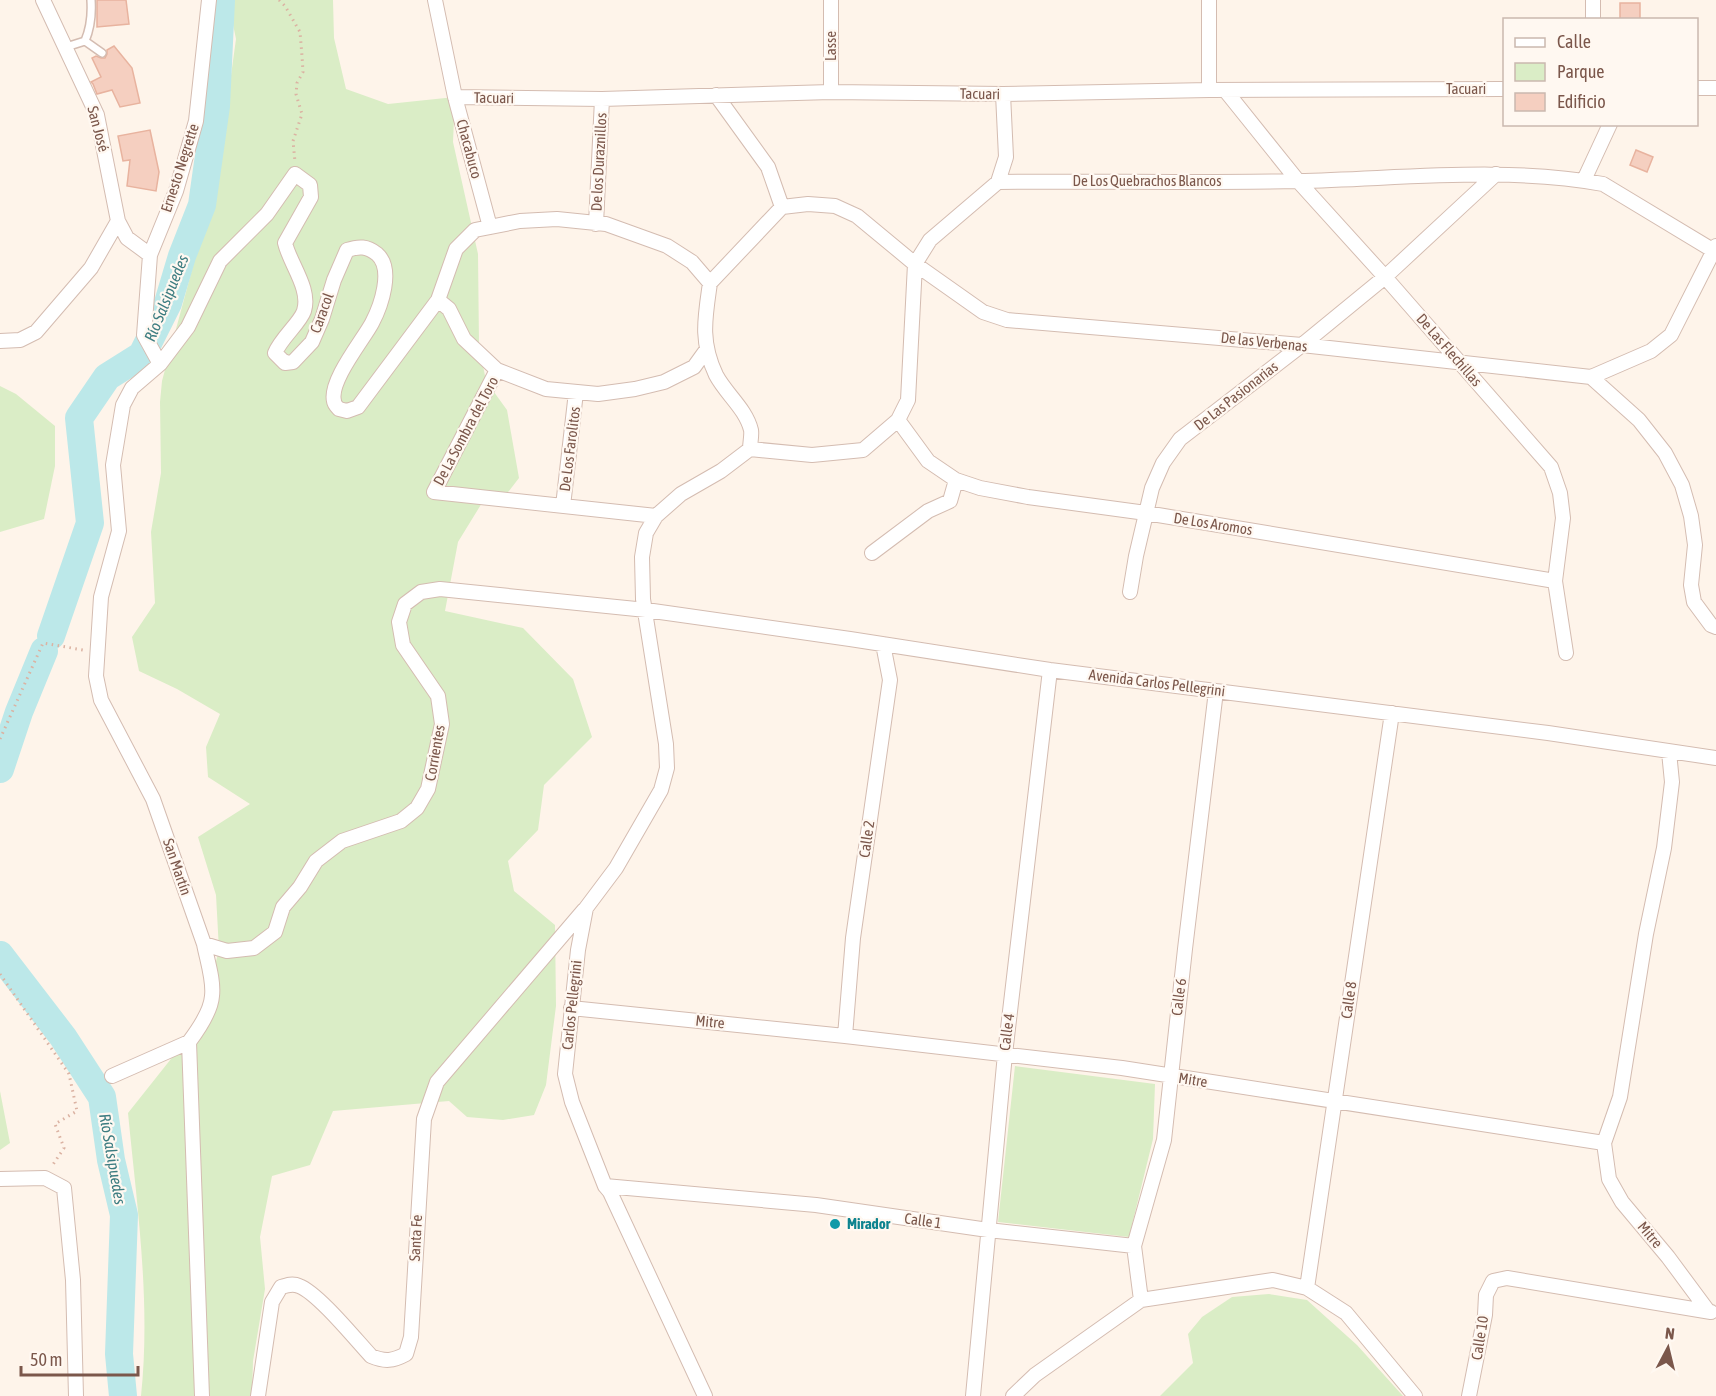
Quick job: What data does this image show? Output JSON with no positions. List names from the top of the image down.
{
  "streets": {
    "street": [
      "Lasse",
      "Tacuari",
      "San José",
      "Chacabuco",
      "De los Duraznillos",
      "Ernesto Negrette",
      "De Los Quebrachos Blancos",
      "Caracol",
      "De las Verbenas",
      "De Las Flechillas",
      "De Las Pasionarias",
      "De La Sombra del Toro",
      "De Los Farolitos",
      "De Los Aromos",
      "Avenida Carlos Pellegrini",
      "Corrientes",
      "Calle 2",
      "San Martín",
      "Calle 6",
      "Calle 8",
      "Carlos Pellegrini",
      "Mitre",
      "Calle 4",
      "Calle 1",
      "Santa Fe",
      "Calle 10"
    ]
  },
  "crossings": [
    ["Lasse", "Tacuari"],
    ["Tacuari", "Chacabuco"],
    ["Tacuari", "De los Duraznillos"],
    ["Tacuari", "De Las Flechillas"],
    ["San José", "Ernesto Negrette"],
    ["Chacabuco", "Caracol"],
    ["De los Duraznillos", "Caracol"],
    ["Ernesto Negrette", "San Martín"],
    ["De Los Quebrachos Blancos", "De Las Flechillas"],
    ["De Los Quebrachos Blancos", "De Las Pasionarias"],
    ["De las Verbenas", "De Las Flechillas"],
    ["De las Verbenas", "De Las Pasionarias"],
    ["De Las Flechillas", "De Las Pasionarias"],
    ["De Las Flechillas", "De Los Aromos"],
    ["De Las Pasionarias", "De Los Aromos"],
    ["De La Sombra del Toro", "De Los Farolitos"],
    ["Avenida Carlos Pellegrini", "Corrientes"],
    ["Avenida Carlos Pellegrini", "Calle 2"],
    ["Avenida Carlos Pellegrini", "Calle 6"],
    ["Avenida Carlos Pellegrini", "Calle 8"],
    ["Avenida Carlos Pellegrini", "Carlos Pellegrini"],
    ["Avenida Carlos Pellegrini", "Calle 4"],
    ["Corrientes", "San Martín"],
    ["Corrientes", "Carlos Pellegrini"],
    ["Calle 2", "Mitre"],
    ["Calle 6", "Mitre"],
    ["Calle 6", "Calle 1"],
    ["Calle 8", "Mitre"],
    ["Carlos Pellegrini", "Mitre"],
    ["Carlos Pellegrini", "Calle 1"],
    ["Carlos Pellegrini", "Santa Fe"],
    ["Mitre", "Calle 4"],
    ["Mitre", "Calle 10"],
    ["Calle 4", "Calle 1"]
  ],
  "water": ["Río Salsipuedes"],
  "places": ["Mirador"],
  "legend": ["Calle", "Parque", "Edificio"],
  "scale_bar": "50 m",
  "north": "top"
}
